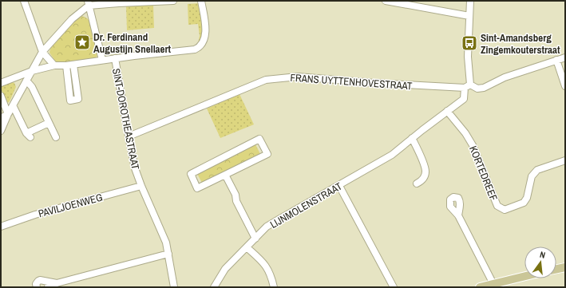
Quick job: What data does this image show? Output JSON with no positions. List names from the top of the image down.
{
  "streets": {
    "street": [
      "FRANS UYTTENHOVESTRAAT",
      "SINT-DOROTHEASTRAAT",
      "KORTEDREEF",
      "PAVILJOENWEG",
      "LIJNMOLENSTRAAT"
    ]
  },
  "crossings": [
    ["FRANS UYTTENHOVESTRAAT", "SINT-DOROTHEASTRAAT"],
    ["FRANS UYTTENHOVESTRAAT", "LIJNMOLENSTRAAT"],
    ["SINT-DOROTHEASTRAAT", "PAVILJOENWEG"],
    ["KORTEDREEF", "LIJNMOLENSTRAAT"]
  ],
  "places": {
    "place": ["Dr. Ferdinand Augustijn Snellaert"],
    "bus stop": ["Sint-Amandsberg Zingemkouterstraat"]
  },
  "north": "top"
}
